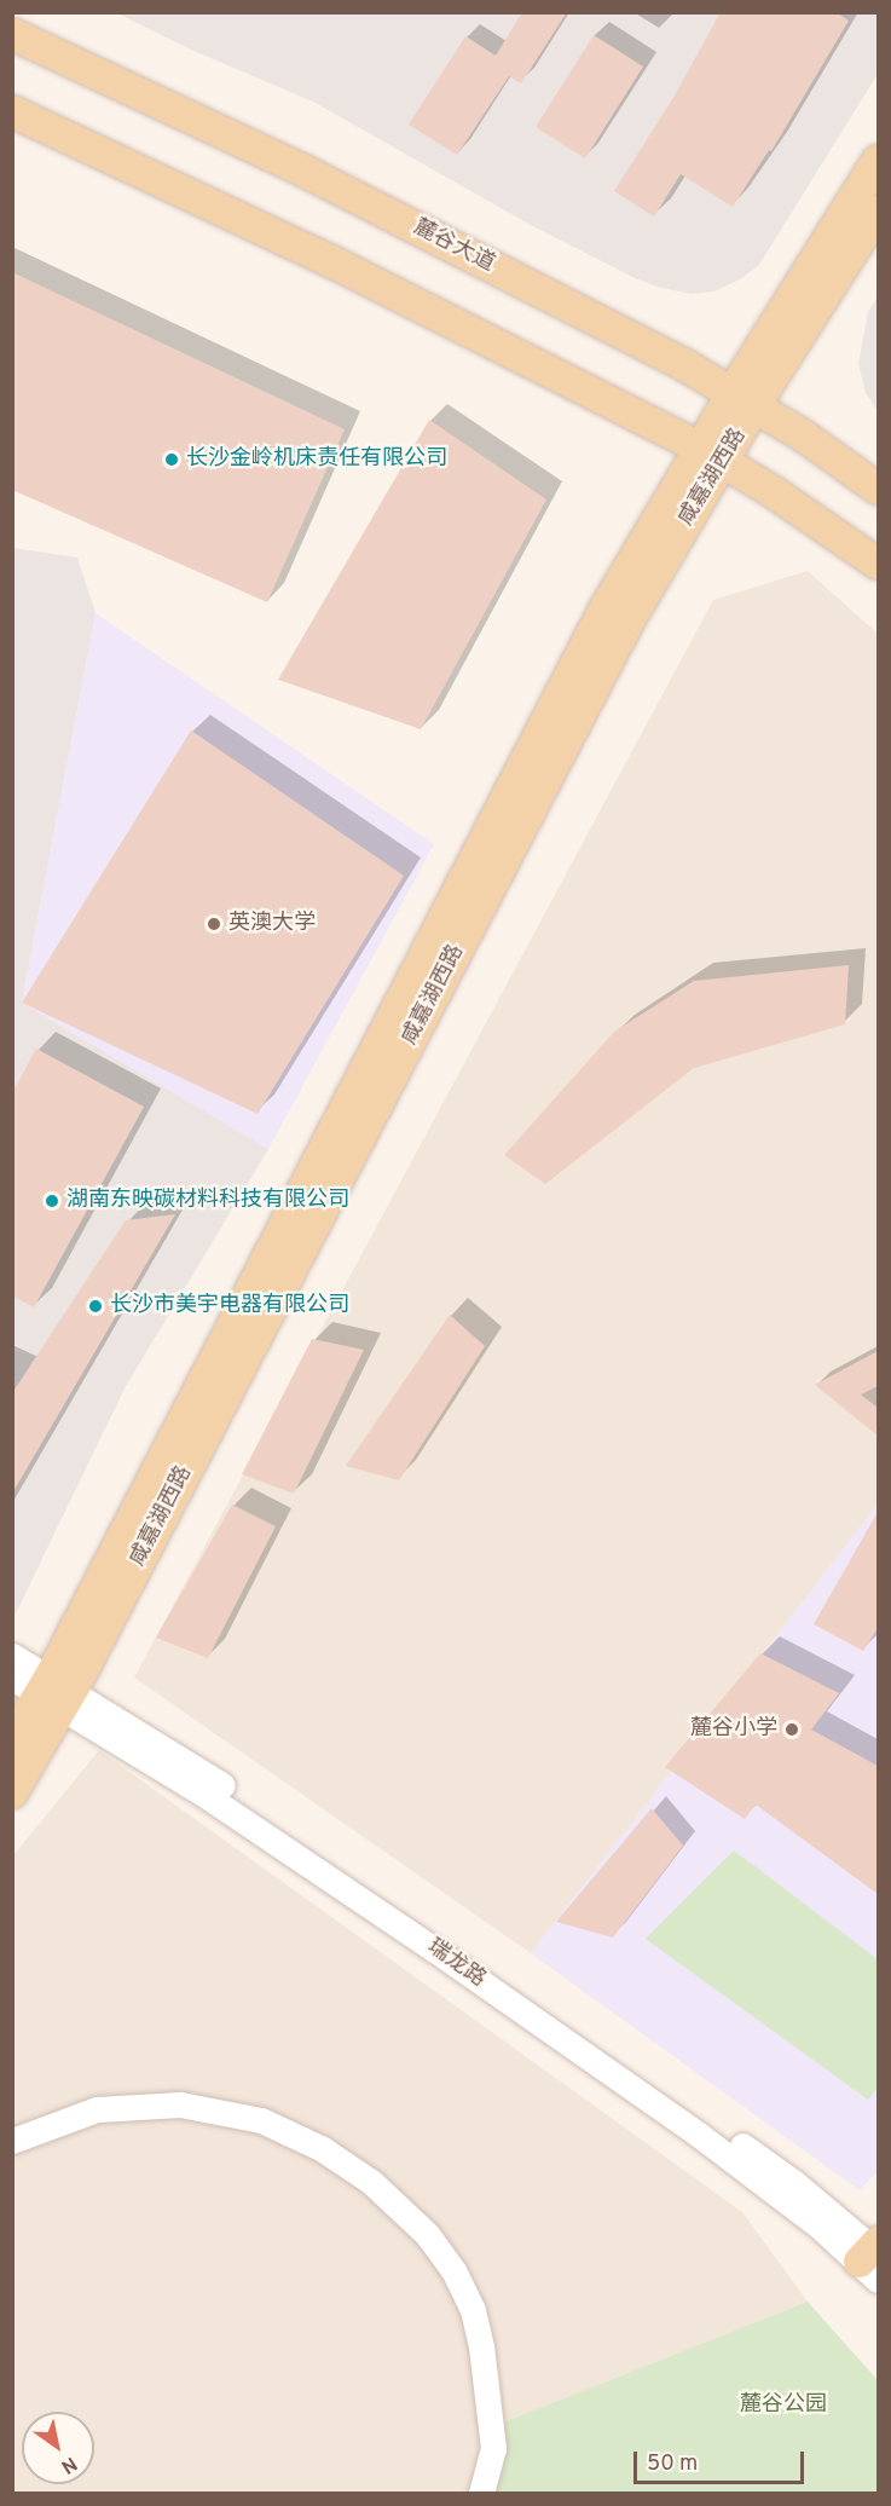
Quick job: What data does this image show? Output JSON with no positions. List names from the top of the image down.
{
  "streets": {
    "main road": ["麓谷大道", "咸嘉湖西路"],
    "street": ["瑞龙路"]
  },
  "crossings": [
    ["麓谷大道", "咸嘉湖西路"],
    ["咸嘉湖西路", "瑞龙路"]
  ],
  "parks": ["麓谷公园"],
  "places": [
    "长沙金岭机床责任有限公司",
    "英澳大学",
    "湖南东映碳材料科技有限公司",
    "长沙市美宇电器有限公司",
    "麓谷小学"
  ],
  "scale_bar": "50 m",
  "north": "bottom right"
}
